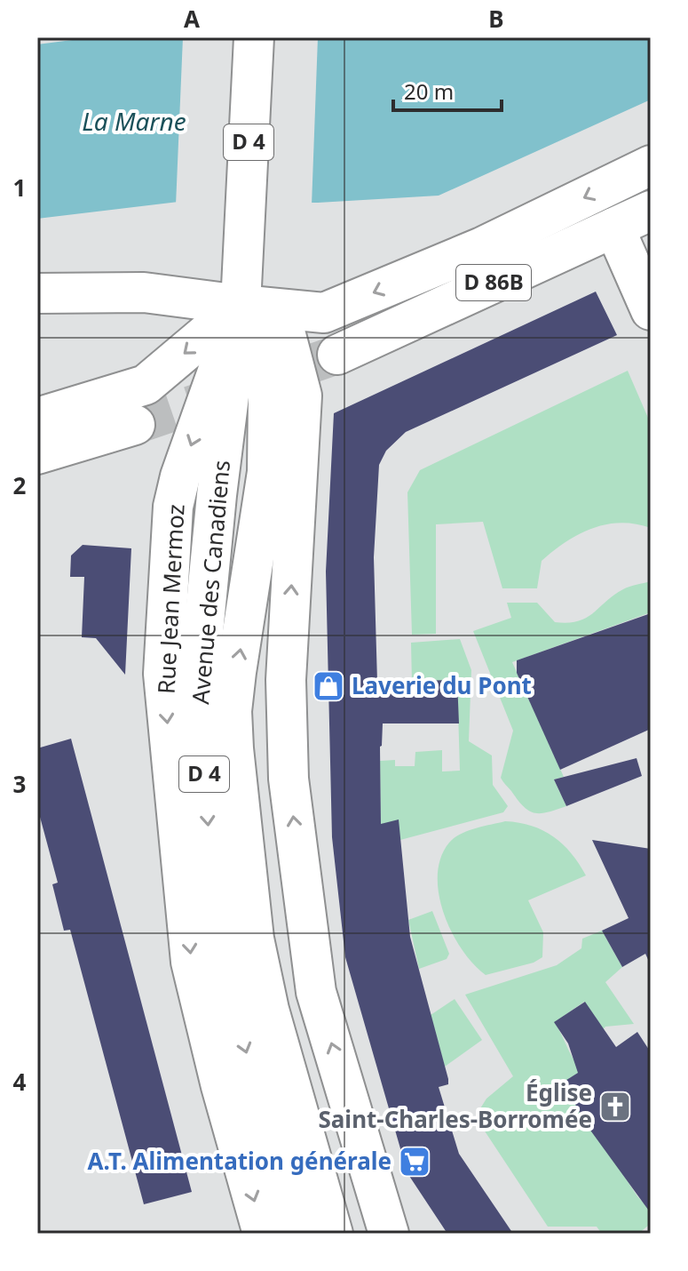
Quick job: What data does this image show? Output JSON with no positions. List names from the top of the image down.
{
  "streets": {
    "main road": [
      "D 4",
      "D 86B",
      "Avenue des Canadiens",
      "Rue Jean Mermoz"
    ]
  },
  "crossings": [
    ["D 4", "Avenue des Canadiens"],
    ["D 4", "Rue Jean Mermoz"],
    ["Avenue des Canadiens", "Rue Jean Mermoz"]
  ],
  "water": ["La Marne"],
  "places": {
    "shop": ["Laverie du Pont"],
    "church": ["Église Saint-Charles-Borromée"],
    "supermarket": ["A.T. Alimentation générale"]
  },
  "scale_bar": "20 m",
  "grid": {
    "columns": ["A", "B"],
    "rows": [
      "1",
      "2",
      "3",
      "4"
    ]
  }
}
